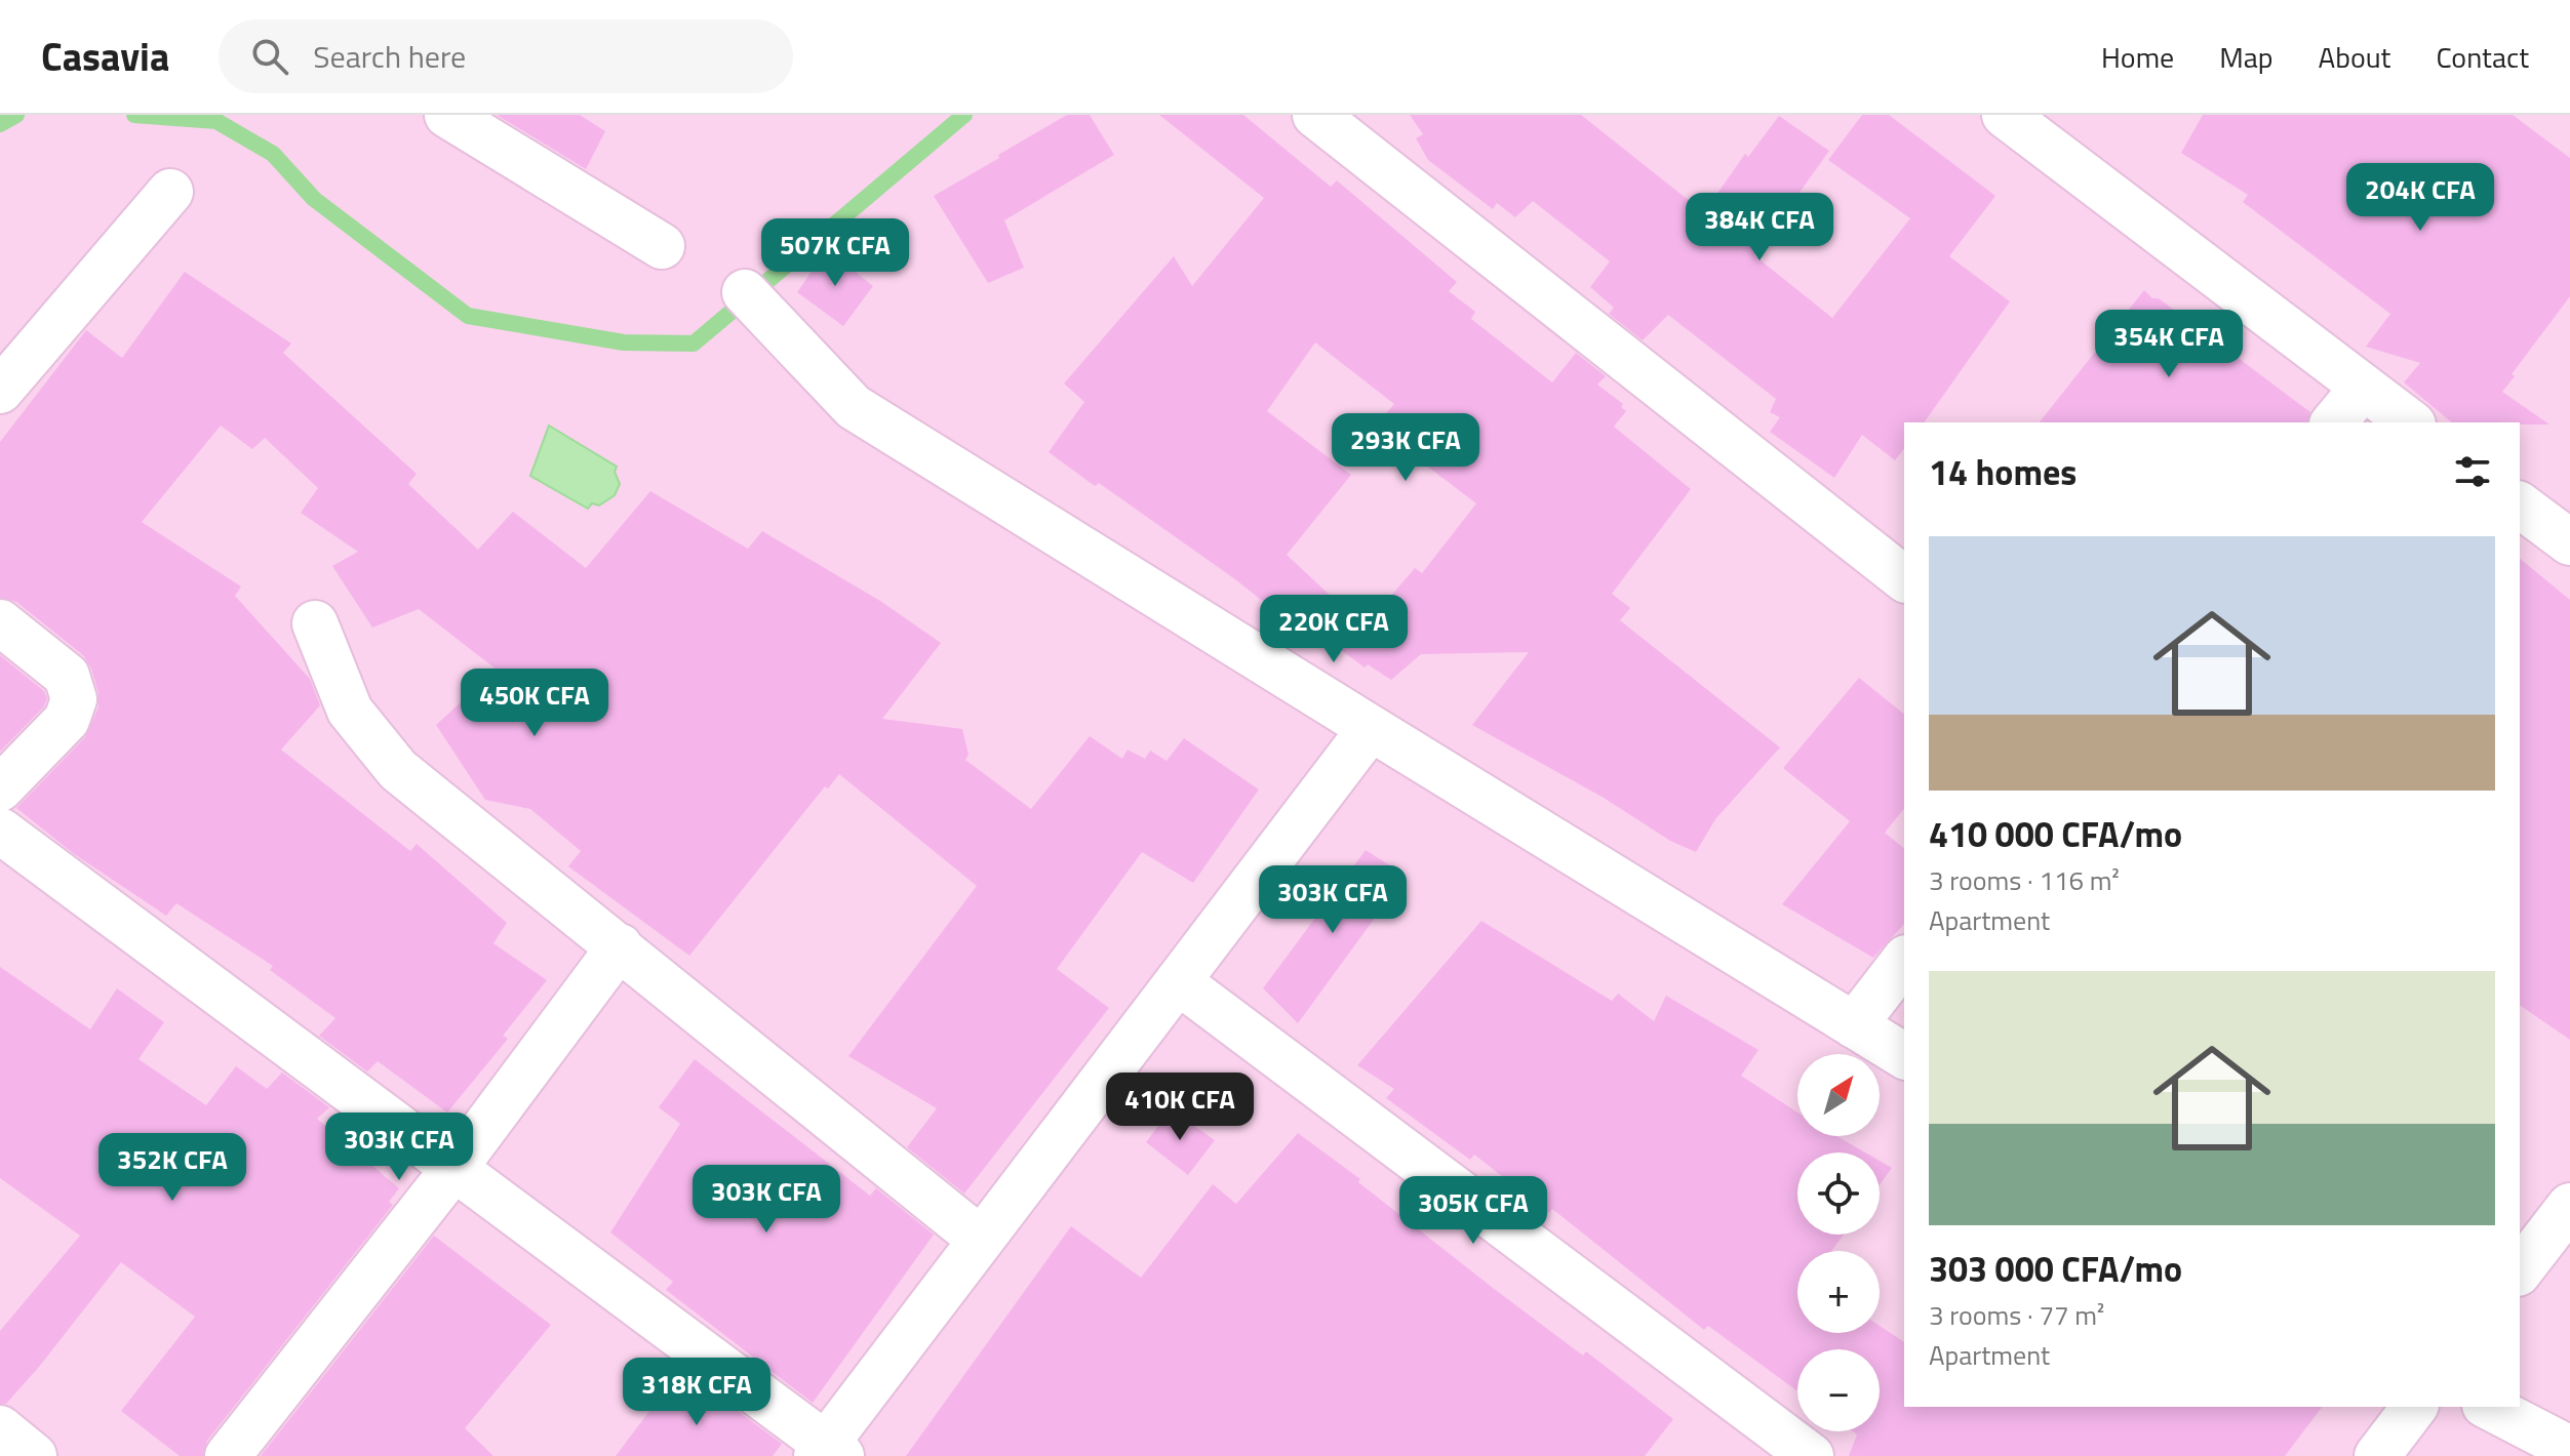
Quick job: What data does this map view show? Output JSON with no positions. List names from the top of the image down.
{
  "north": "top right",
  "page": {
    "header": "Casavia",
    "search": "Search here",
    "nav": [
      "Home",
      "Map",
      "About",
      "Contact"
    ],
    "price": [
      "204K CFA",
      "384K CFA",
      "507K CFA",
      "354K CFA",
      "293K CFA",
      "220K CFA",
      "450K CFA",
      "303K CFA",
      "410K CFA",
      "303K CFA",
      "352K CFA",
      "303K CFA",
      "305K CFA",
      "318K CFA"
    ],
    "heading": "14 homes",
    "list": [
      {
        "name": "410 000 CFA/mo",
        "note": "3 rooms · 116 m² · Apartment"
      },
      {
        "name": "303 000 CFA/mo",
        "note": "3 rooms · 77 m² · Apartment"
      }
    ],
    "map_buttons": ["+", "−"]
  }
}
